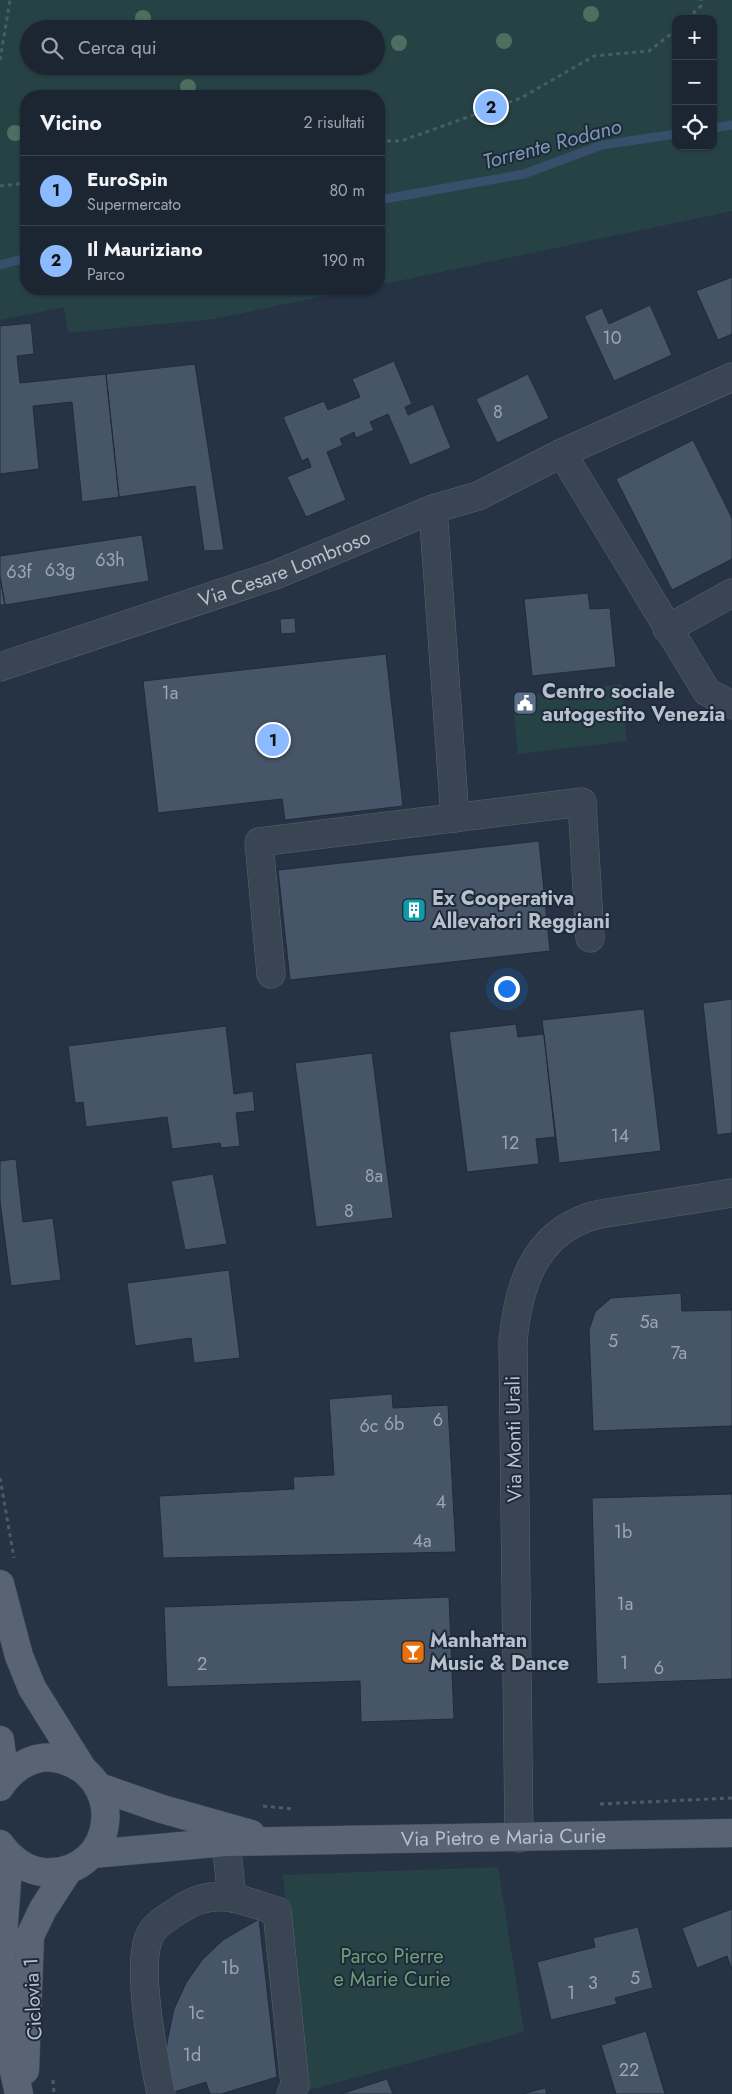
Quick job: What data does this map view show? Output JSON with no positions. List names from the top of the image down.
{
  "streets": {
    "main road": ["Via Pietro e Maria Curie"],
    "street": ["Via Cesare Lombroso", "Via Monti Urali"]
  },
  "crossings": [
    ["Via Monti Urali", "Via Pietro e Maria Curie"]
  ],
  "water": ["Torrente Rodano"],
  "parks": ["Parco Pierre e Marie Curie"],
  "places": {
    "public building": ["Centro sociale autogestito Venezia"],
    "building": ["Ex Cooperativa Allevatori Reggiani"],
    "bar": ["Manhattan Music & Dance"]
  },
  "house_numbers": [
    "10",
    "8",
    "63h",
    "63g",
    "63f",
    "1a",
    "14",
    "12",
    "8a",
    "8",
    "5a",
    "5",
    "7a",
    "6",
    "6b",
    "6c",
    "4",
    "1b",
    "4a",
    "1a",
    "1",
    "2",
    "6",
    "1b",
    "5",
    "3",
    "1",
    "1c",
    "1d",
    "22"
  ],
  "page": {
    "map_buttons": ["+", "−"],
    "search": "Cerca qui",
    "pins": ["2", "1"],
    "heading": ["Vicino", "2 risultati"],
    "list": [
      {
        "mark": "1",
        "name": "EuroSpin",
        "note": "Supermercato",
        "value": "80 m"
      },
      {
        "mark": "2",
        "name": "Il Mauriziano",
        "note": "Parco",
        "value": "190 m"
      }
    ]
  }
}
